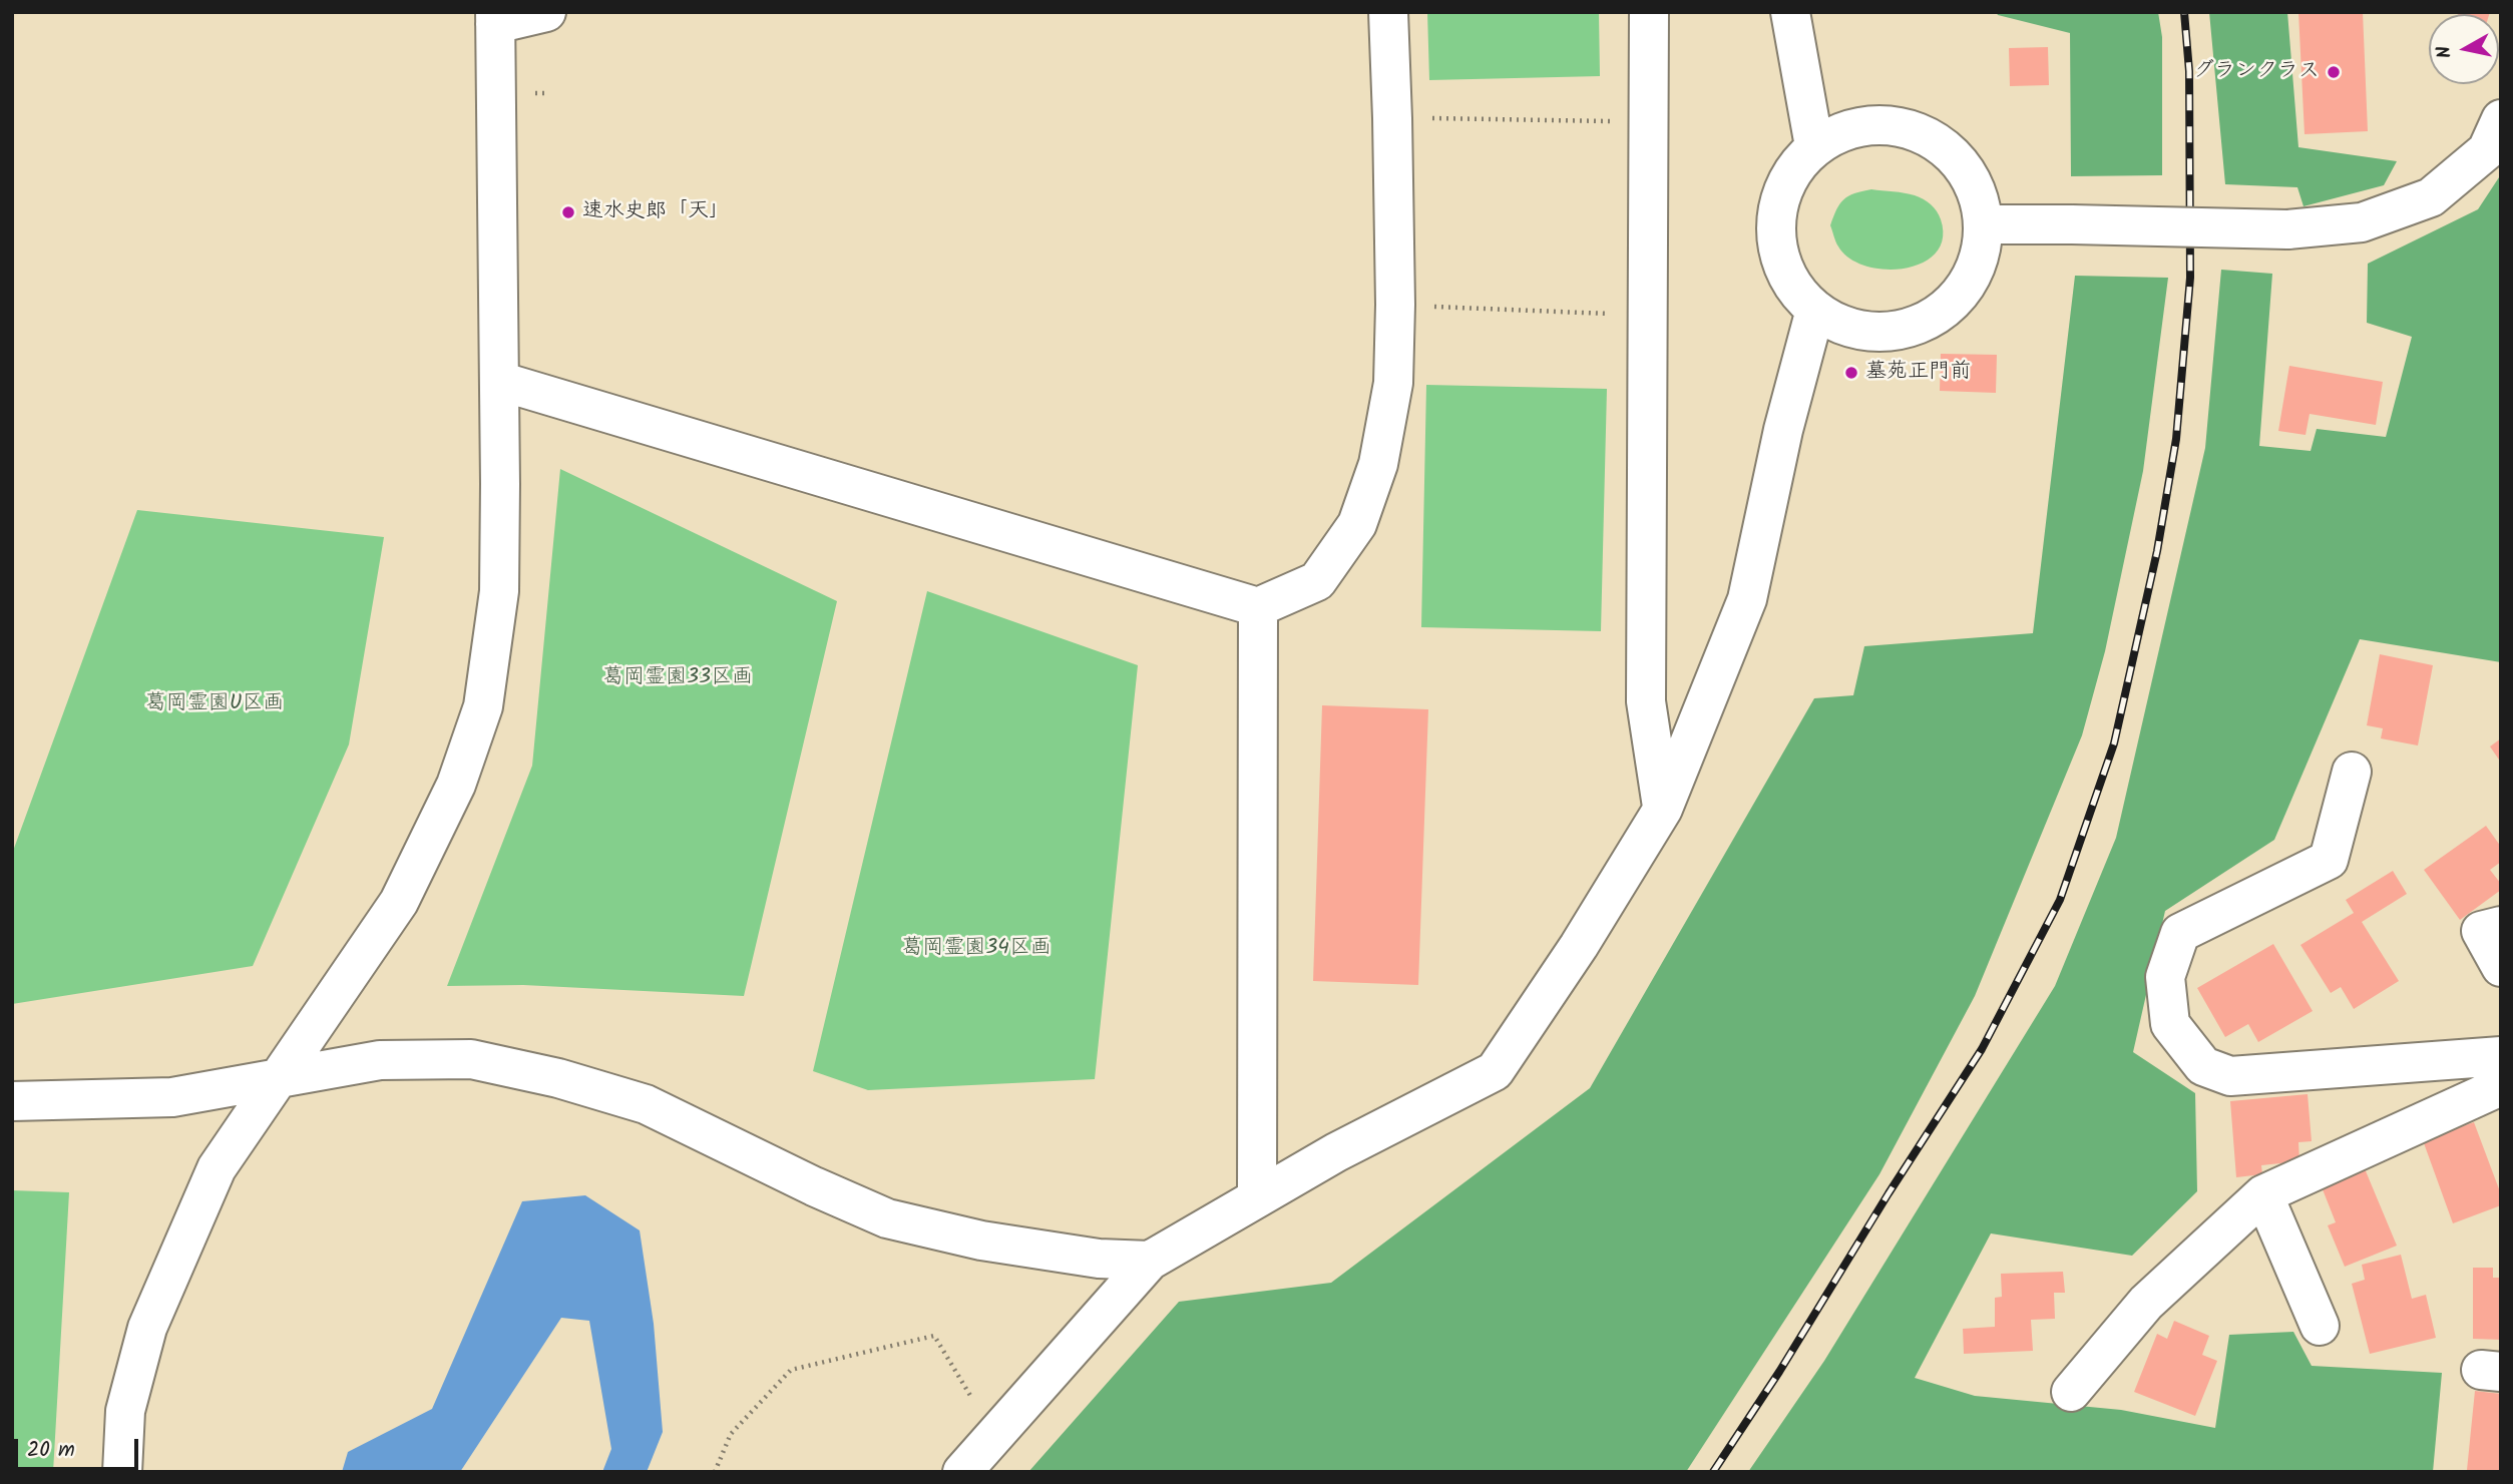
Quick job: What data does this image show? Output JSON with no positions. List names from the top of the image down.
{
  "parks": ["葛岡霊園33区画", "葛岡霊園U区画", "葛岡霊園34区画"],
  "places": ["グランクラス", "速水史郎「天」", "墓苑正門前"],
  "scale_bar": "20 m",
  "north": "left"
}
